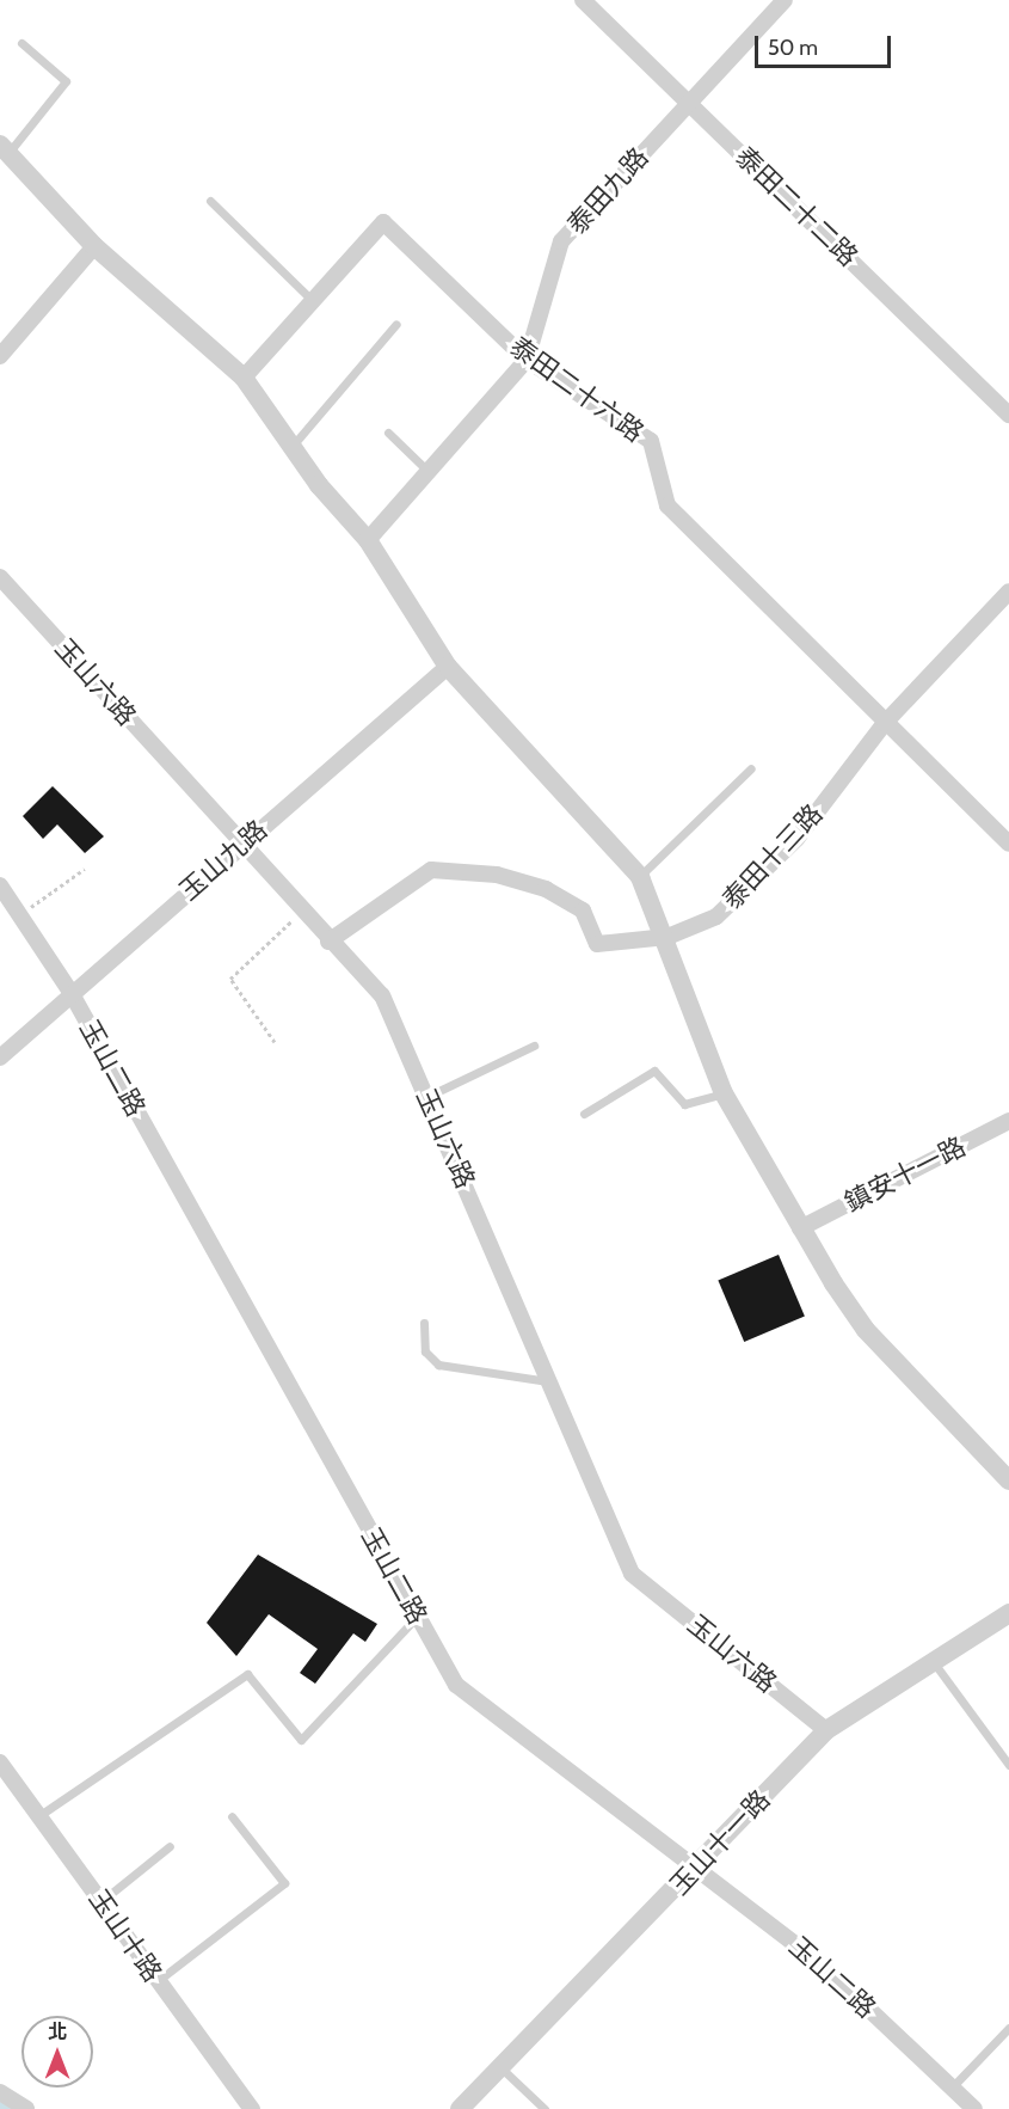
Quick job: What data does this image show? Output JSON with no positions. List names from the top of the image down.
{
  "streets": {
    "street": [
      "泰田九路",
      "泰田二十二路",
      "泰田二十六路",
      "玉山六路",
      "泰田十三路",
      "玉山九路",
      "玉山二路",
      "鎮安十一路",
      "玉山十一路",
      "玉山十路"
    ]
  },
  "crossings": [
    ["泰田九路", "泰田二十二路"],
    ["泰田九路", "泰田二十六路"],
    ["泰田二十六路", "泰田十三路"],
    ["玉山六路", "泰田十三路"],
    ["玉山六路", "玉山九路"],
    ["玉山六路", "玉山十一路"],
    ["玉山九路", "玉山二路"],
    ["玉山二路", "玉山十一路"]
  ],
  "scale_bar": "50 m",
  "north": "top"
}
